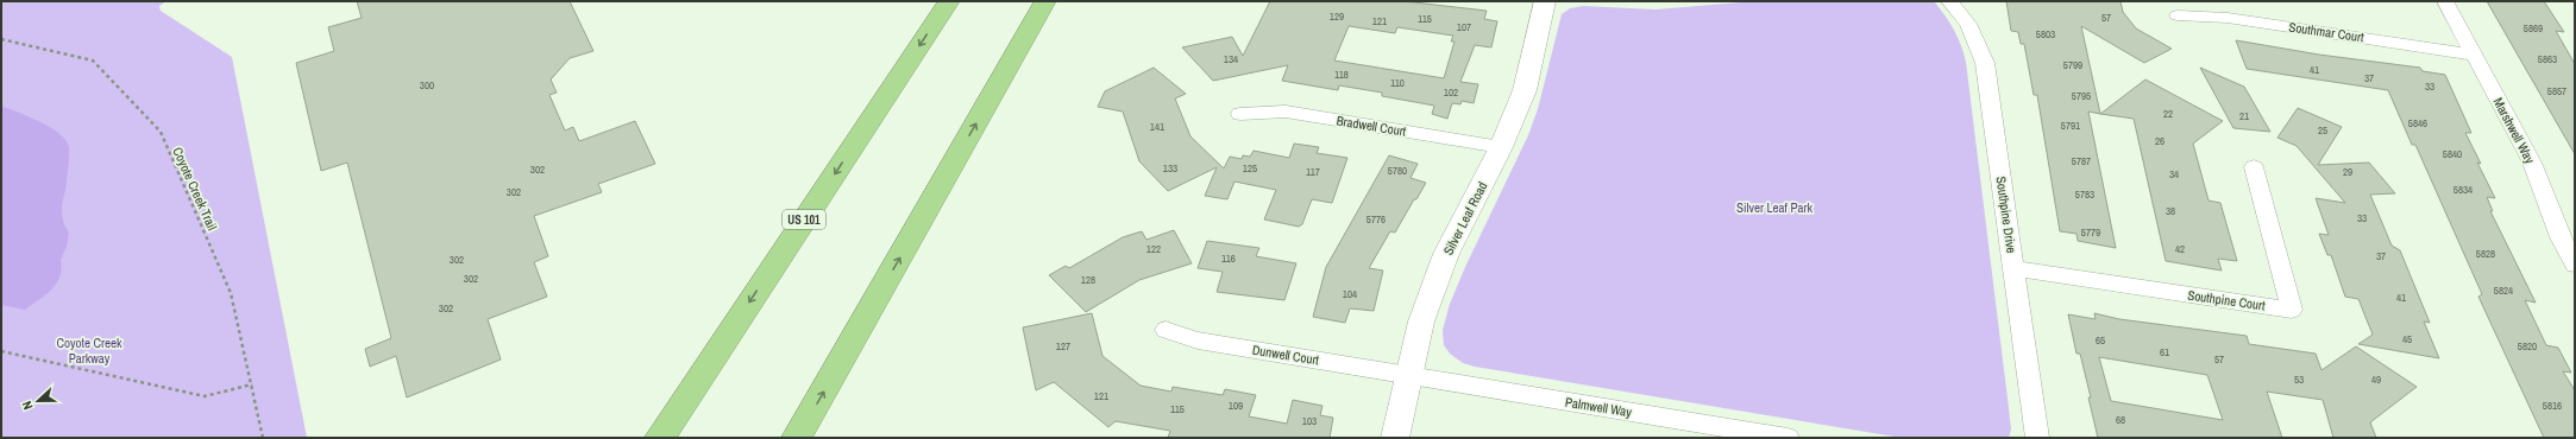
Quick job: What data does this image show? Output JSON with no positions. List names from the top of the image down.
{
  "streets": {
    "highway": ["US 101"],
    "street": [
      "Southmar Court",
      "Bradwell Court",
      "Marshwell Way",
      "Southpine Drive",
      "Silver Leaf Road",
      "Southpine Court",
      "Dunwell Court",
      "Palmwell Way"
    ],
    "path": ["Coyote Creek Trail"]
  },
  "crossings": [
    ["Southmar Court", "Marshwell Way"],
    ["Bradwell Court", "Silver Leaf Road"],
    ["Southpine Drive", "Southpine Court"],
    ["Silver Leaf Road", "Dunwell Court"],
    ["Silver Leaf Road", "Palmwell Way"],
    ["Dunwell Court", "Palmwell Way"]
  ],
  "parks": ["Silver Leaf Park", "Coyote Creek Parkway"],
  "house_numbers": [
    "129",
    "57",
    "115",
    "121",
    "107",
    "5869",
    "5803",
    "134",
    "5863",
    "5799",
    "41",
    "118",
    "37",
    "110",
    "300",
    "33",
    "5857",
    "102",
    "5795",
    "22",
    "21",
    "5846",
    "5791",
    "141",
    "25",
    "26",
    "5840",
    "5787",
    "133",
    "125",
    "302",
    "5780",
    "117",
    "29",
    "34",
    "5834",
    "302",
    "5783",
    "38",
    "33",
    "5776",
    "5779",
    "122",
    "42",
    "5828",
    "37",
    "116",
    "302",
    "302",
    "128",
    "5824",
    "104",
    "41",
    "302",
    "45",
    "65",
    "127",
    "5820",
    "61",
    "57",
    "53",
    "49",
    "121",
    "109",
    "5816",
    "115",
    "68",
    "103"
  ],
  "north": "left"
}
